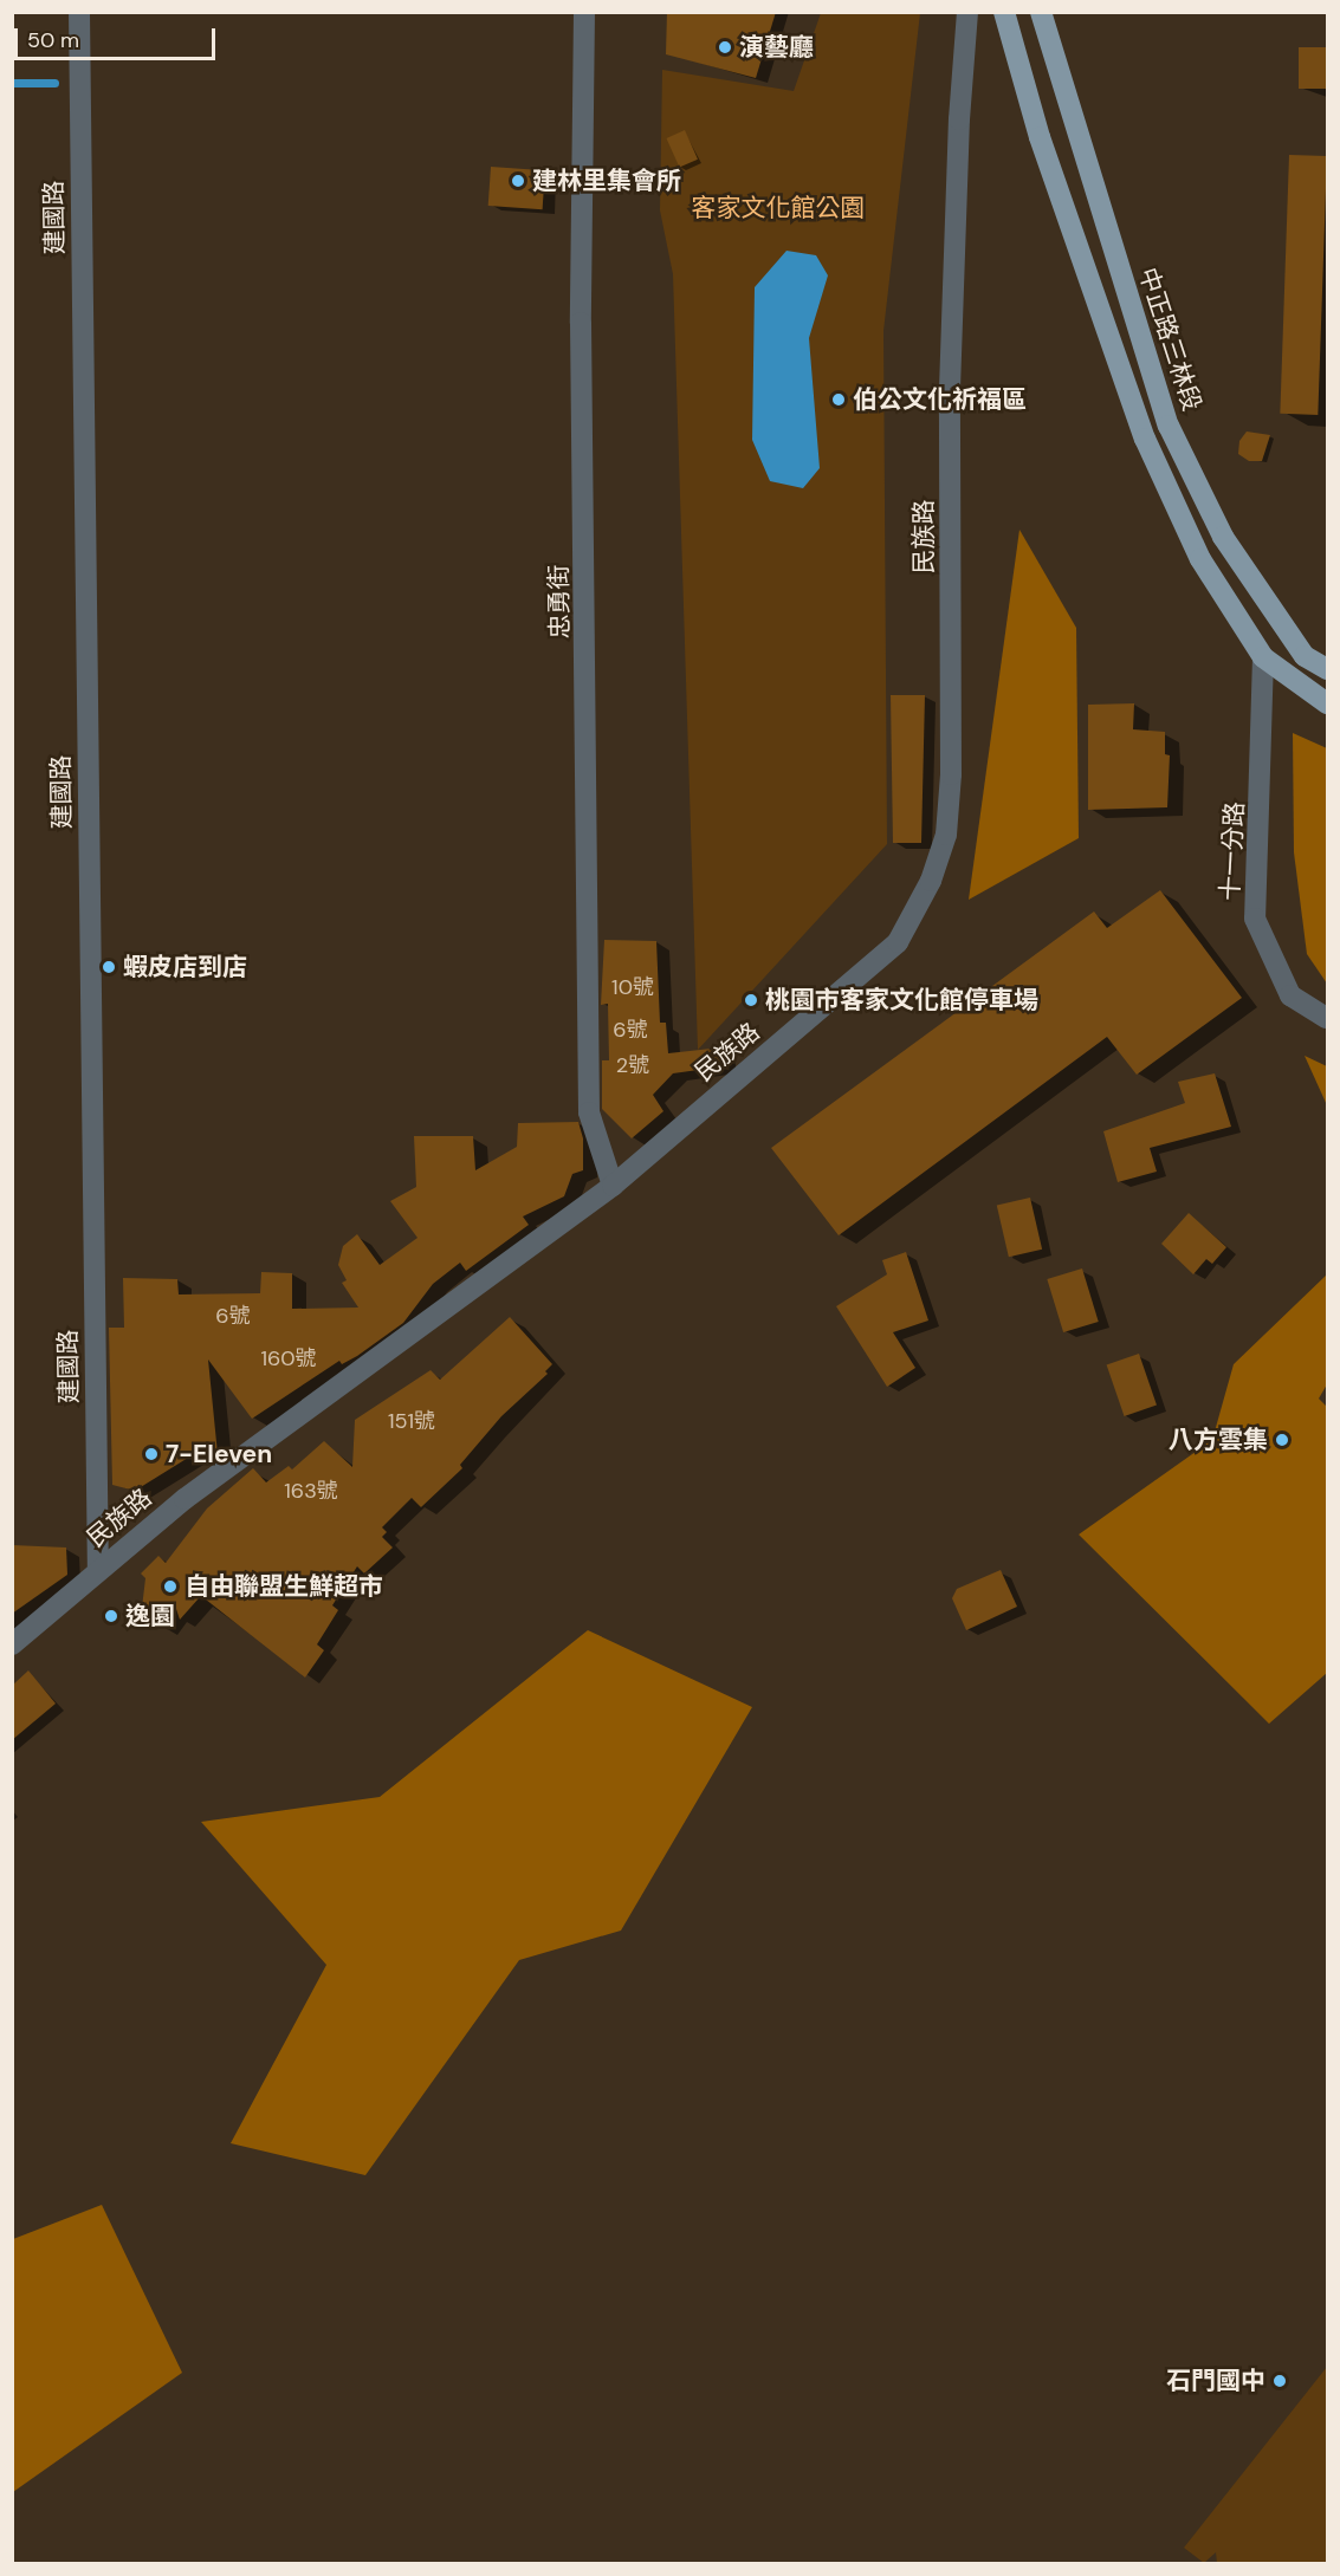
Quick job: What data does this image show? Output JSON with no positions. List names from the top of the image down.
{
  "streets": {
    "main road": ["中正路三林段"],
    "street": [
      "建國路",
      "民族路",
      "忠勇街",
      "十一分路"
    ]
  },
  "crossings": [
    ["建國路", "民族路"],
    ["民族路", "忠勇街"]
  ],
  "parks": ["客家文化館公園"],
  "places": [
    "演藝廳",
    "建林里集會所",
    "伯公文化祈福區",
    "蝦皮店到店",
    "桃園市客家文化館停車場",
    "八方雲集",
    "7-Eleven",
    "自由聯盟生鮮超市",
    "逸園",
    "石門國中"
  ],
  "house_numbers": [
    "10號",
    "6號",
    "2號",
    "6號",
    "160號",
    "151號",
    "163號"
  ],
  "scale_bar": "50 m"
}
